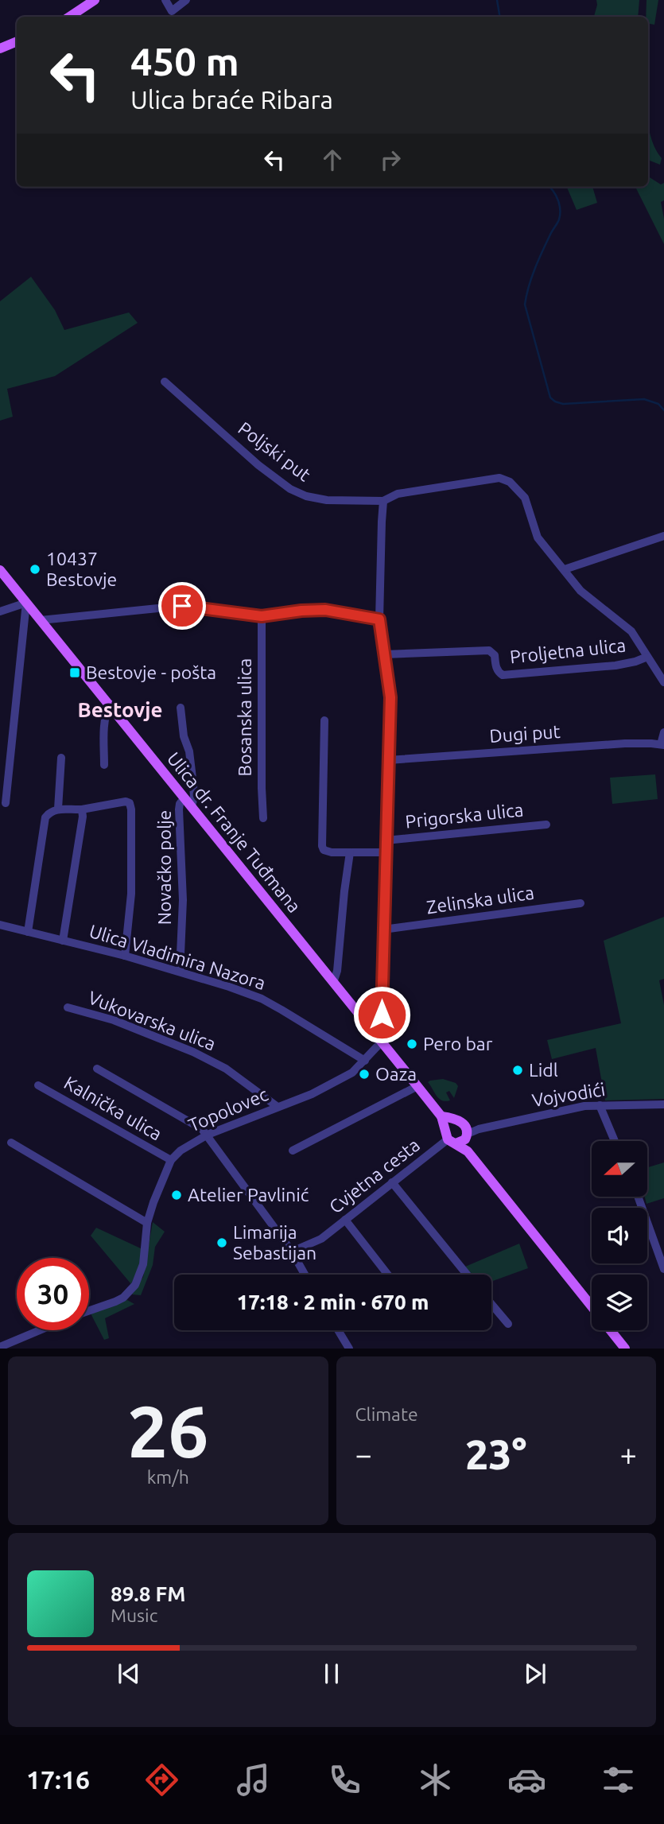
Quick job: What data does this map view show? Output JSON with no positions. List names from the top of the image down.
{
  "streets": {
    "main road": ["Ulica dr. Franje Tuđmana"],
    "street": [
      "Poljski put",
      "Proljetna ulica",
      "Bosanska ulica",
      "Dugi put",
      "Prigorska ulica",
      "Novačko polje",
      "Zelinska ulica",
      "Ulica Vladimira Nazora",
      "Vukovarska ulica",
      "Vojvodići",
      "Kalnička ulica",
      "Topolovec",
      "Cvjetna cesta"
    ]
  },
  "crossings": [
    ["Poljski put", "Proljetna ulica"],
    ["Ulica dr. Franje Tuđmana", "Novačko polje"],
    ["Ulica dr. Franje Tuđmana", "Vojvodići"],
    ["Ulica dr. Franje Tuđmana", "Topolovec"],
    ["Ulica dr. Franje Tuđmana", "Cvjetna cesta"],
    ["Novačko polje", "Ulica Vladimira Nazora"],
    ["Ulica Vladimira Nazora", "Topolovec"],
    ["Vukovarska ulica", "Topolovec"],
    ["Vojvodići", "Cvjetna cesta"],
    ["Kalnička ulica", "Topolovec"]
  ],
  "districts": ["Bestovje"],
  "places": {
    "other": [
      "10437 Bestovje",
      "Pero bar",
      "Lidl",
      "Oaza",
      "Atelier Pavlinić",
      "Limarija Sebastijan"
    ],
    "transit": ["Bestovje - pošta"]
  },
  "north": "left",
  "page": {
    "turn": ["450 m", "Ulica braće Ribara"],
    "limit": "30",
    "trip": "17:18 · 2 min · 670 m",
    "tile": [
      ["26", "km/h"],
      "Climate"
    ],
    "heat": ["−", "23°", "+"],
    "song": ["89.8 FM", "Music"],
    "tabs": "17:16"
  }
}
